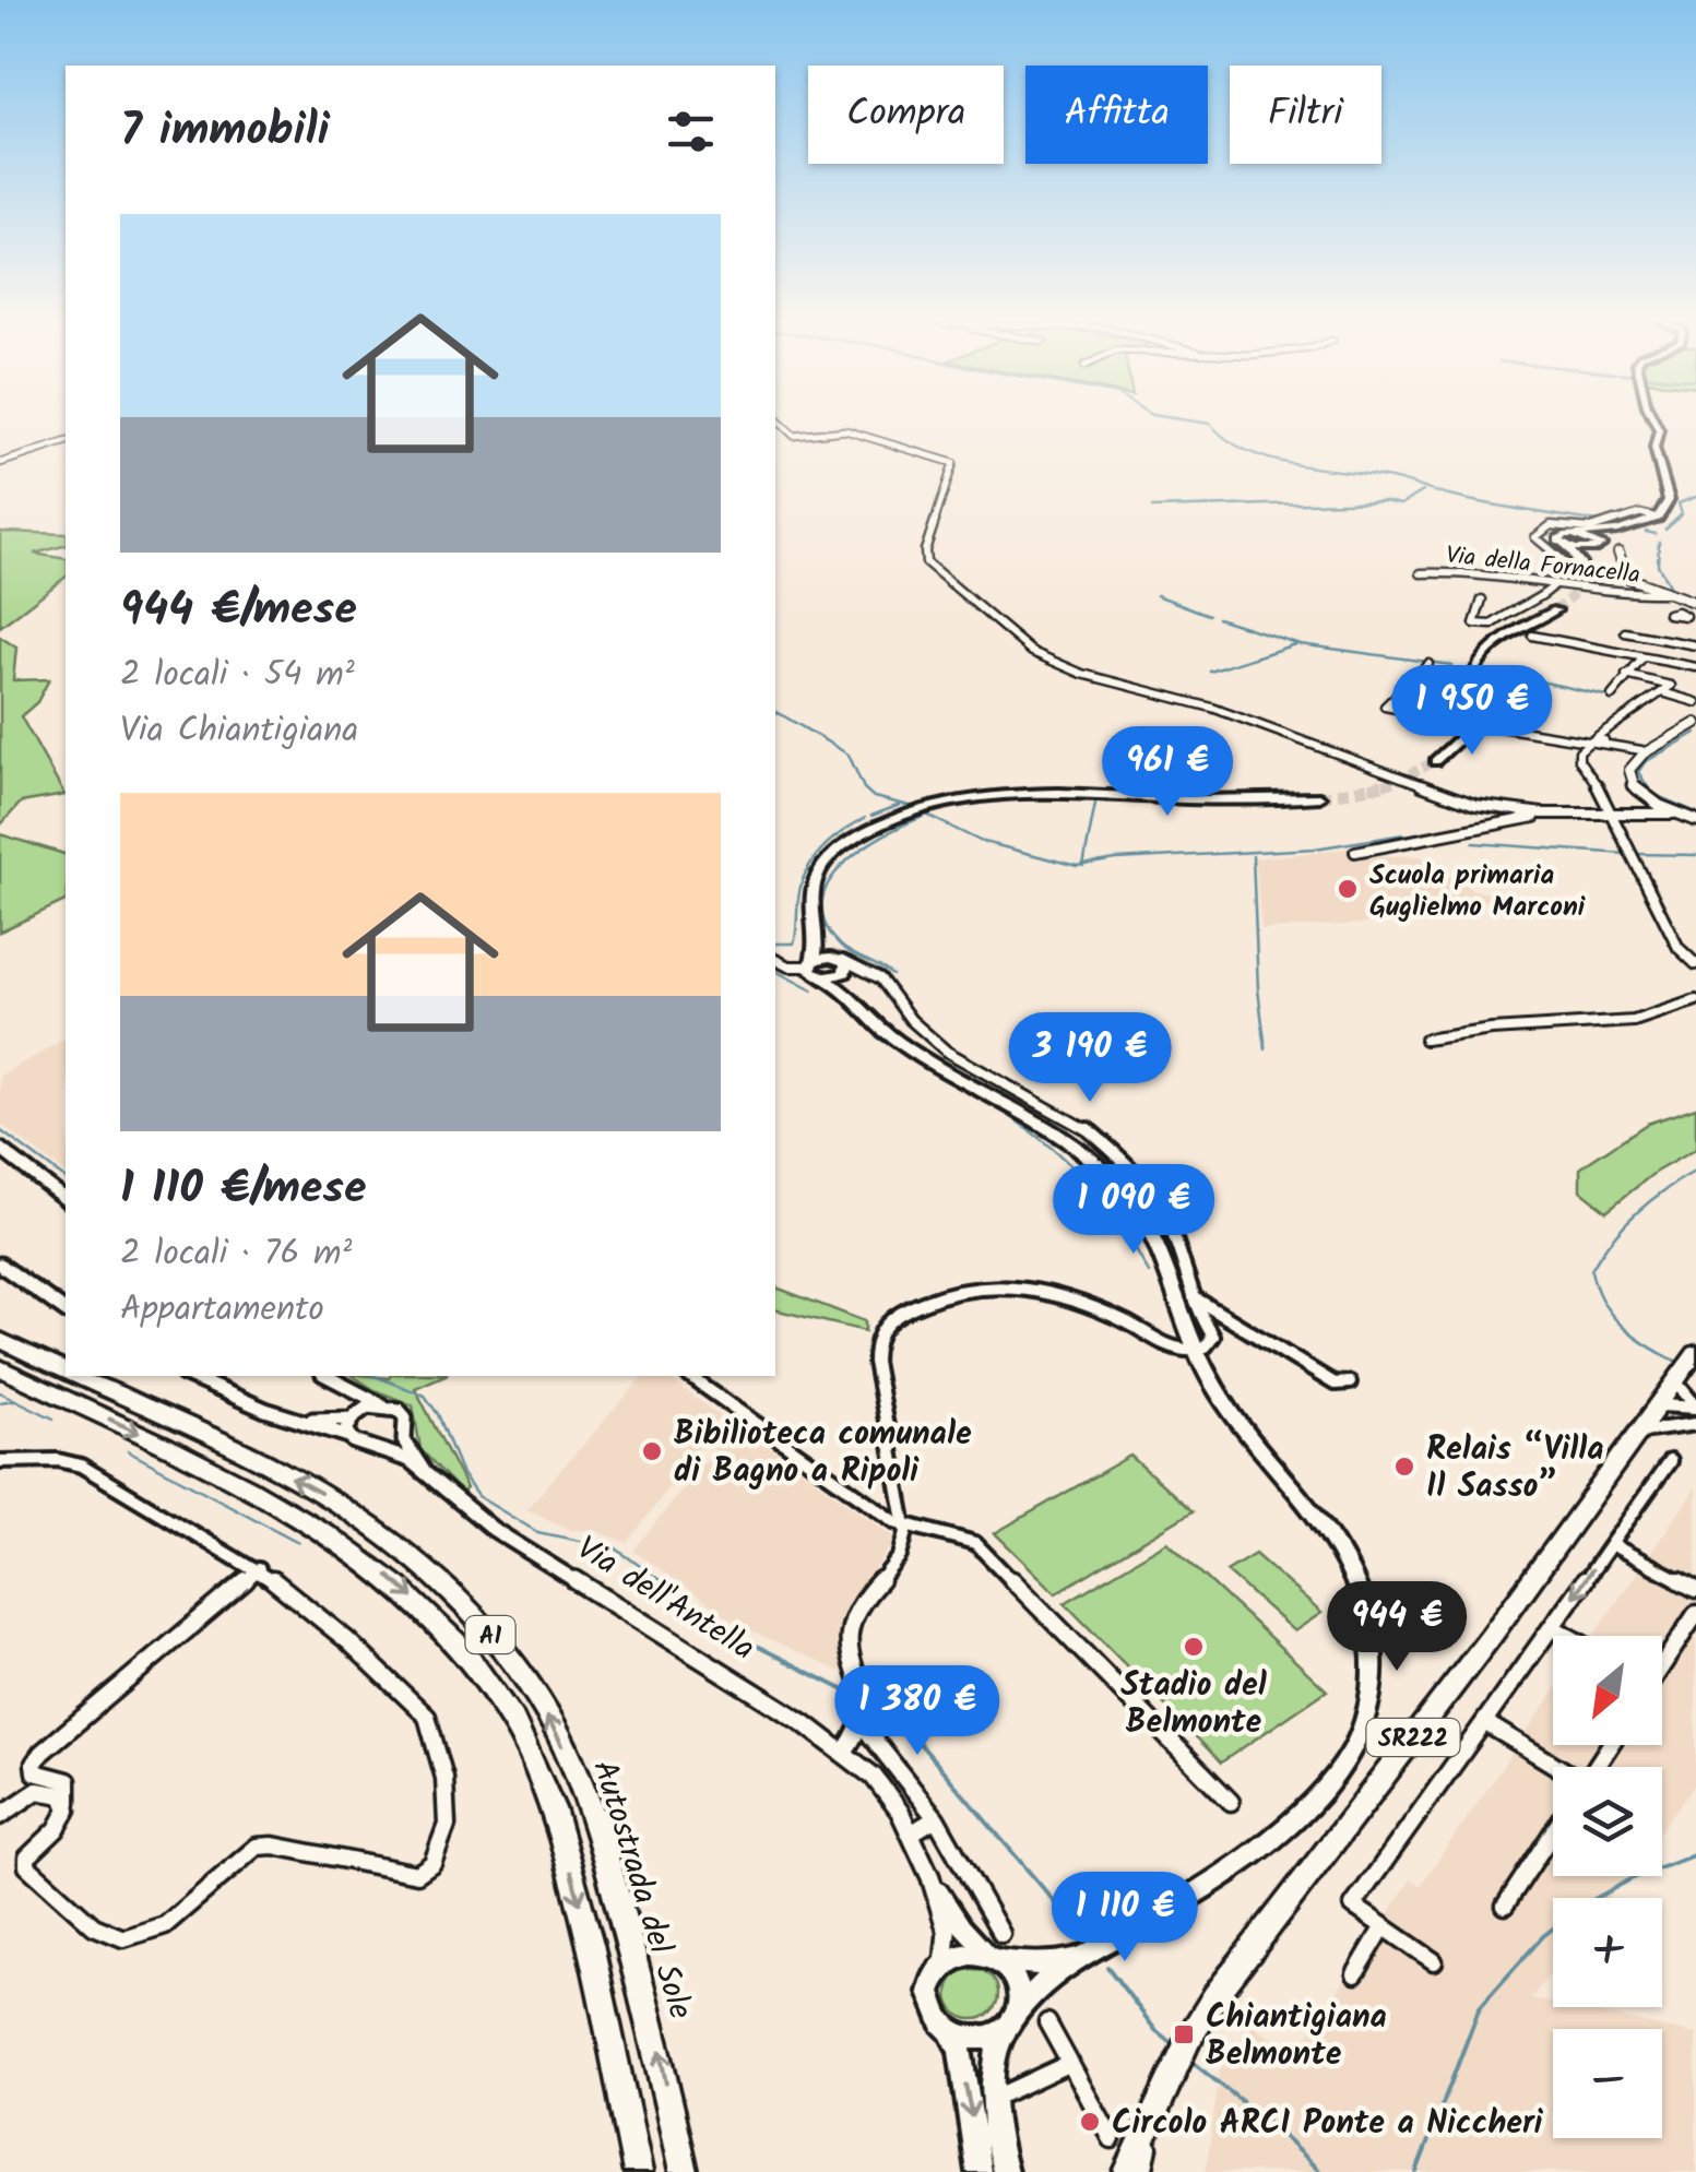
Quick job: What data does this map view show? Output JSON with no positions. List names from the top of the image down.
{
  "streets": {
    "highway": ["A1", "Autostrada del Sole"],
    "main road": ["Via dell'Antella", "SR222"],
    "street": ["Via della Fornacella"]
  },
  "places": {
    "other": [
      "Scuola primaria Guglielmo Marconi",
      "Bibilioteca comunale di Bagno a Ripoli",
      "Relais “Villa Il Sasso”",
      "Stadio del Belmonte",
      "Circolo ARCI Ponte a Niccheri"
    ],
    "transit": ["Chiantigiana Belmonte"]
  },
  "north": "bottom left",
  "page": {
    "chip": ["Compra", "Affitta", "Filtri"],
    "heading": "7 immobili",
    "list": [
      {
        "name": "944 €/mese",
        "note": "2 locali · 54 m² · Via Chiantigiana"
      },
      {
        "name": "1 110 €/mese",
        "note": "2 locali · 76 m² · Appartamento"
      }
    ],
    "price": [
      "1 950 €",
      "961 €",
      "3 190 €",
      "1 090 €",
      "944 €",
      "1 380 €",
      "1 110 €"
    ],
    "map_buttons": ["+", "−"]
  }
}
